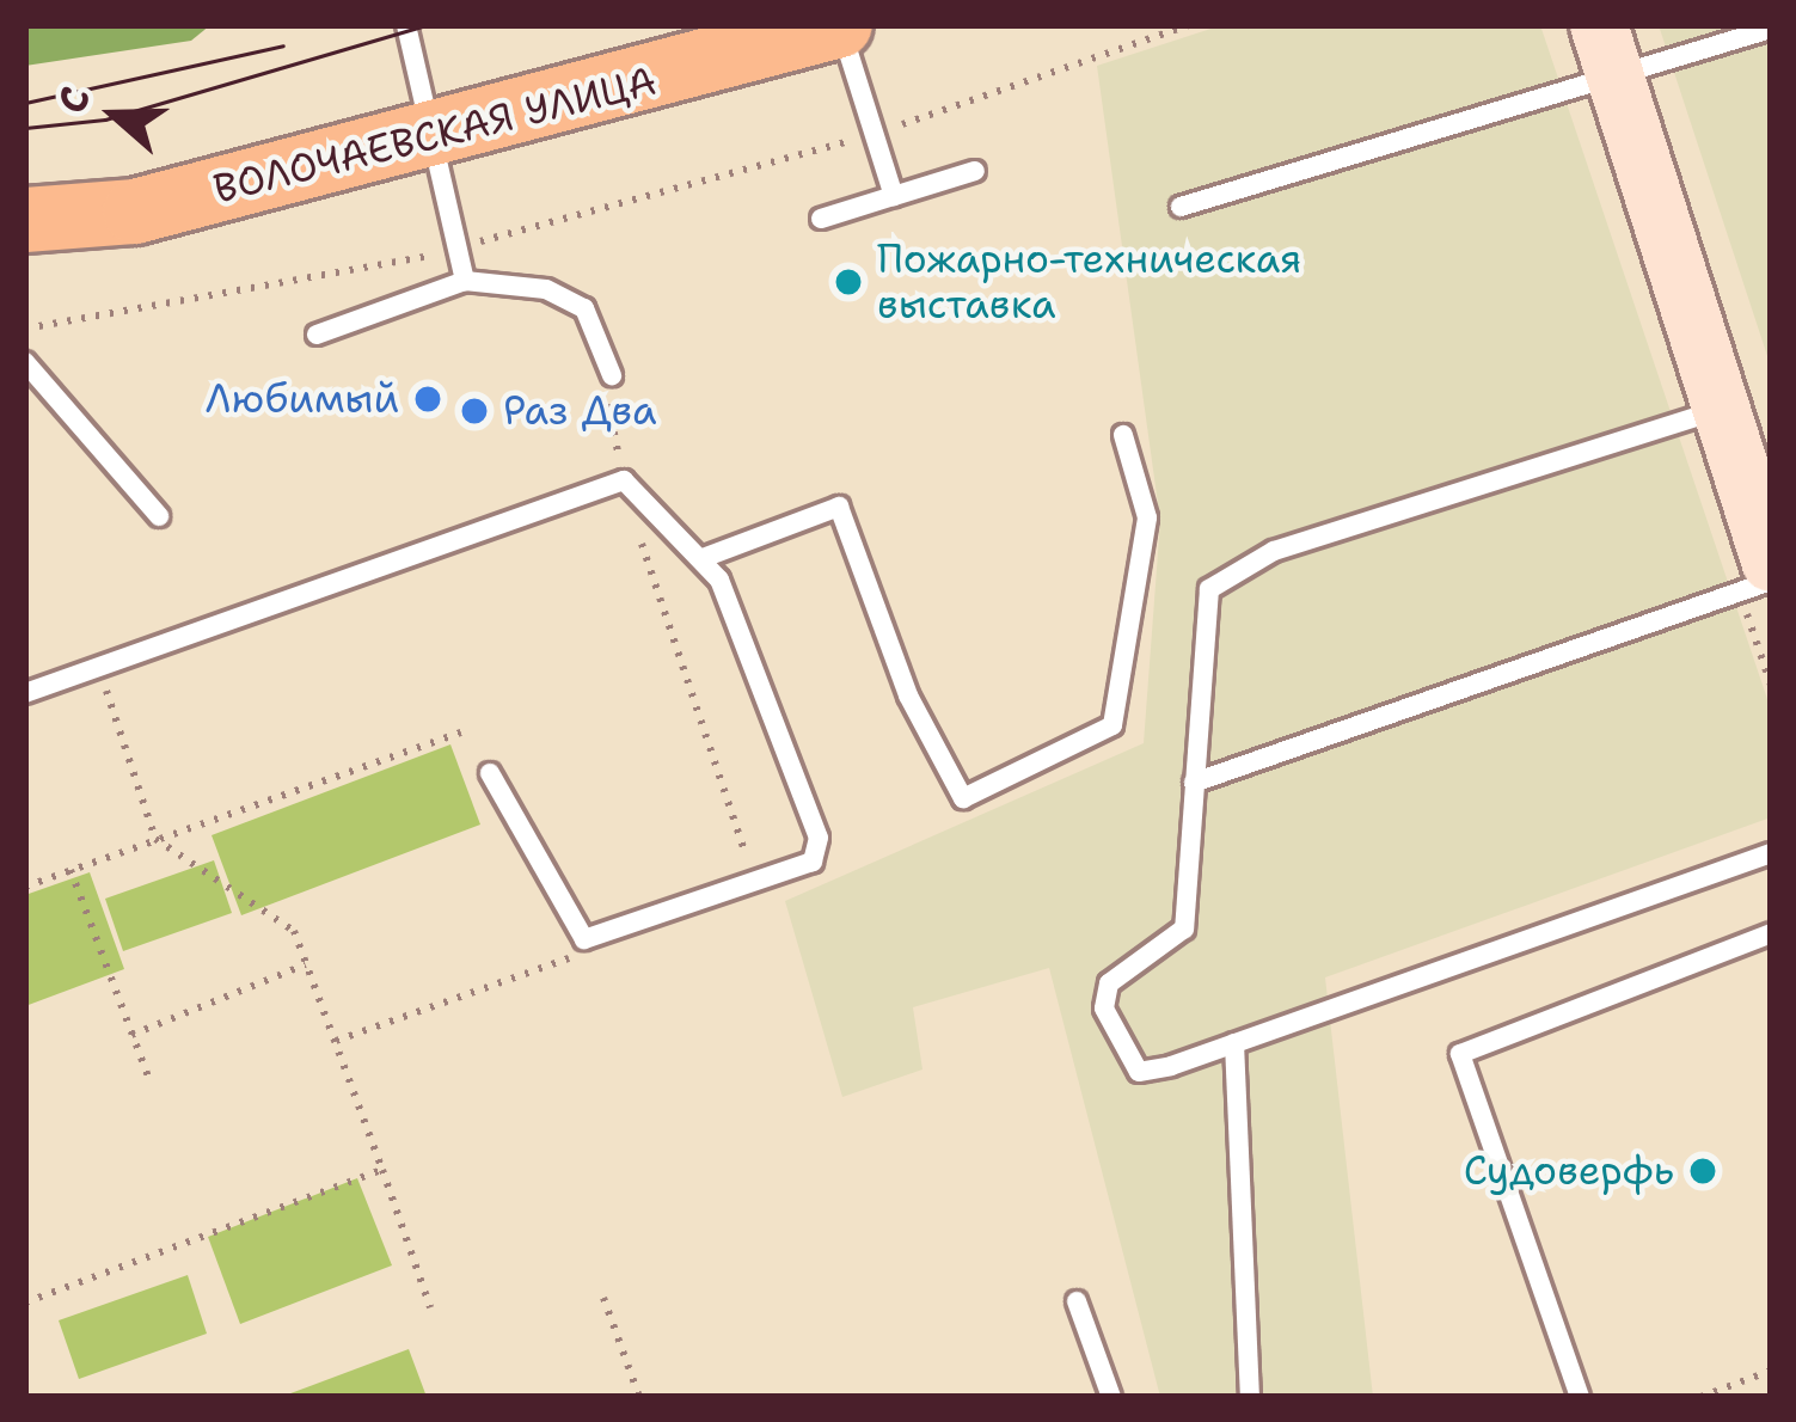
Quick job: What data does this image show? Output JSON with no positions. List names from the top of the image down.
{
  "streets": {
    "main road": ["ВОЛОЧАЕВСКАЯ УЛИЦА"]
  },
  "places": [
    "Пожарно-техническая выставка",
    "Любимый",
    "Раз Два",
    "Судоверфь"
  ],
  "north": "left"
}
